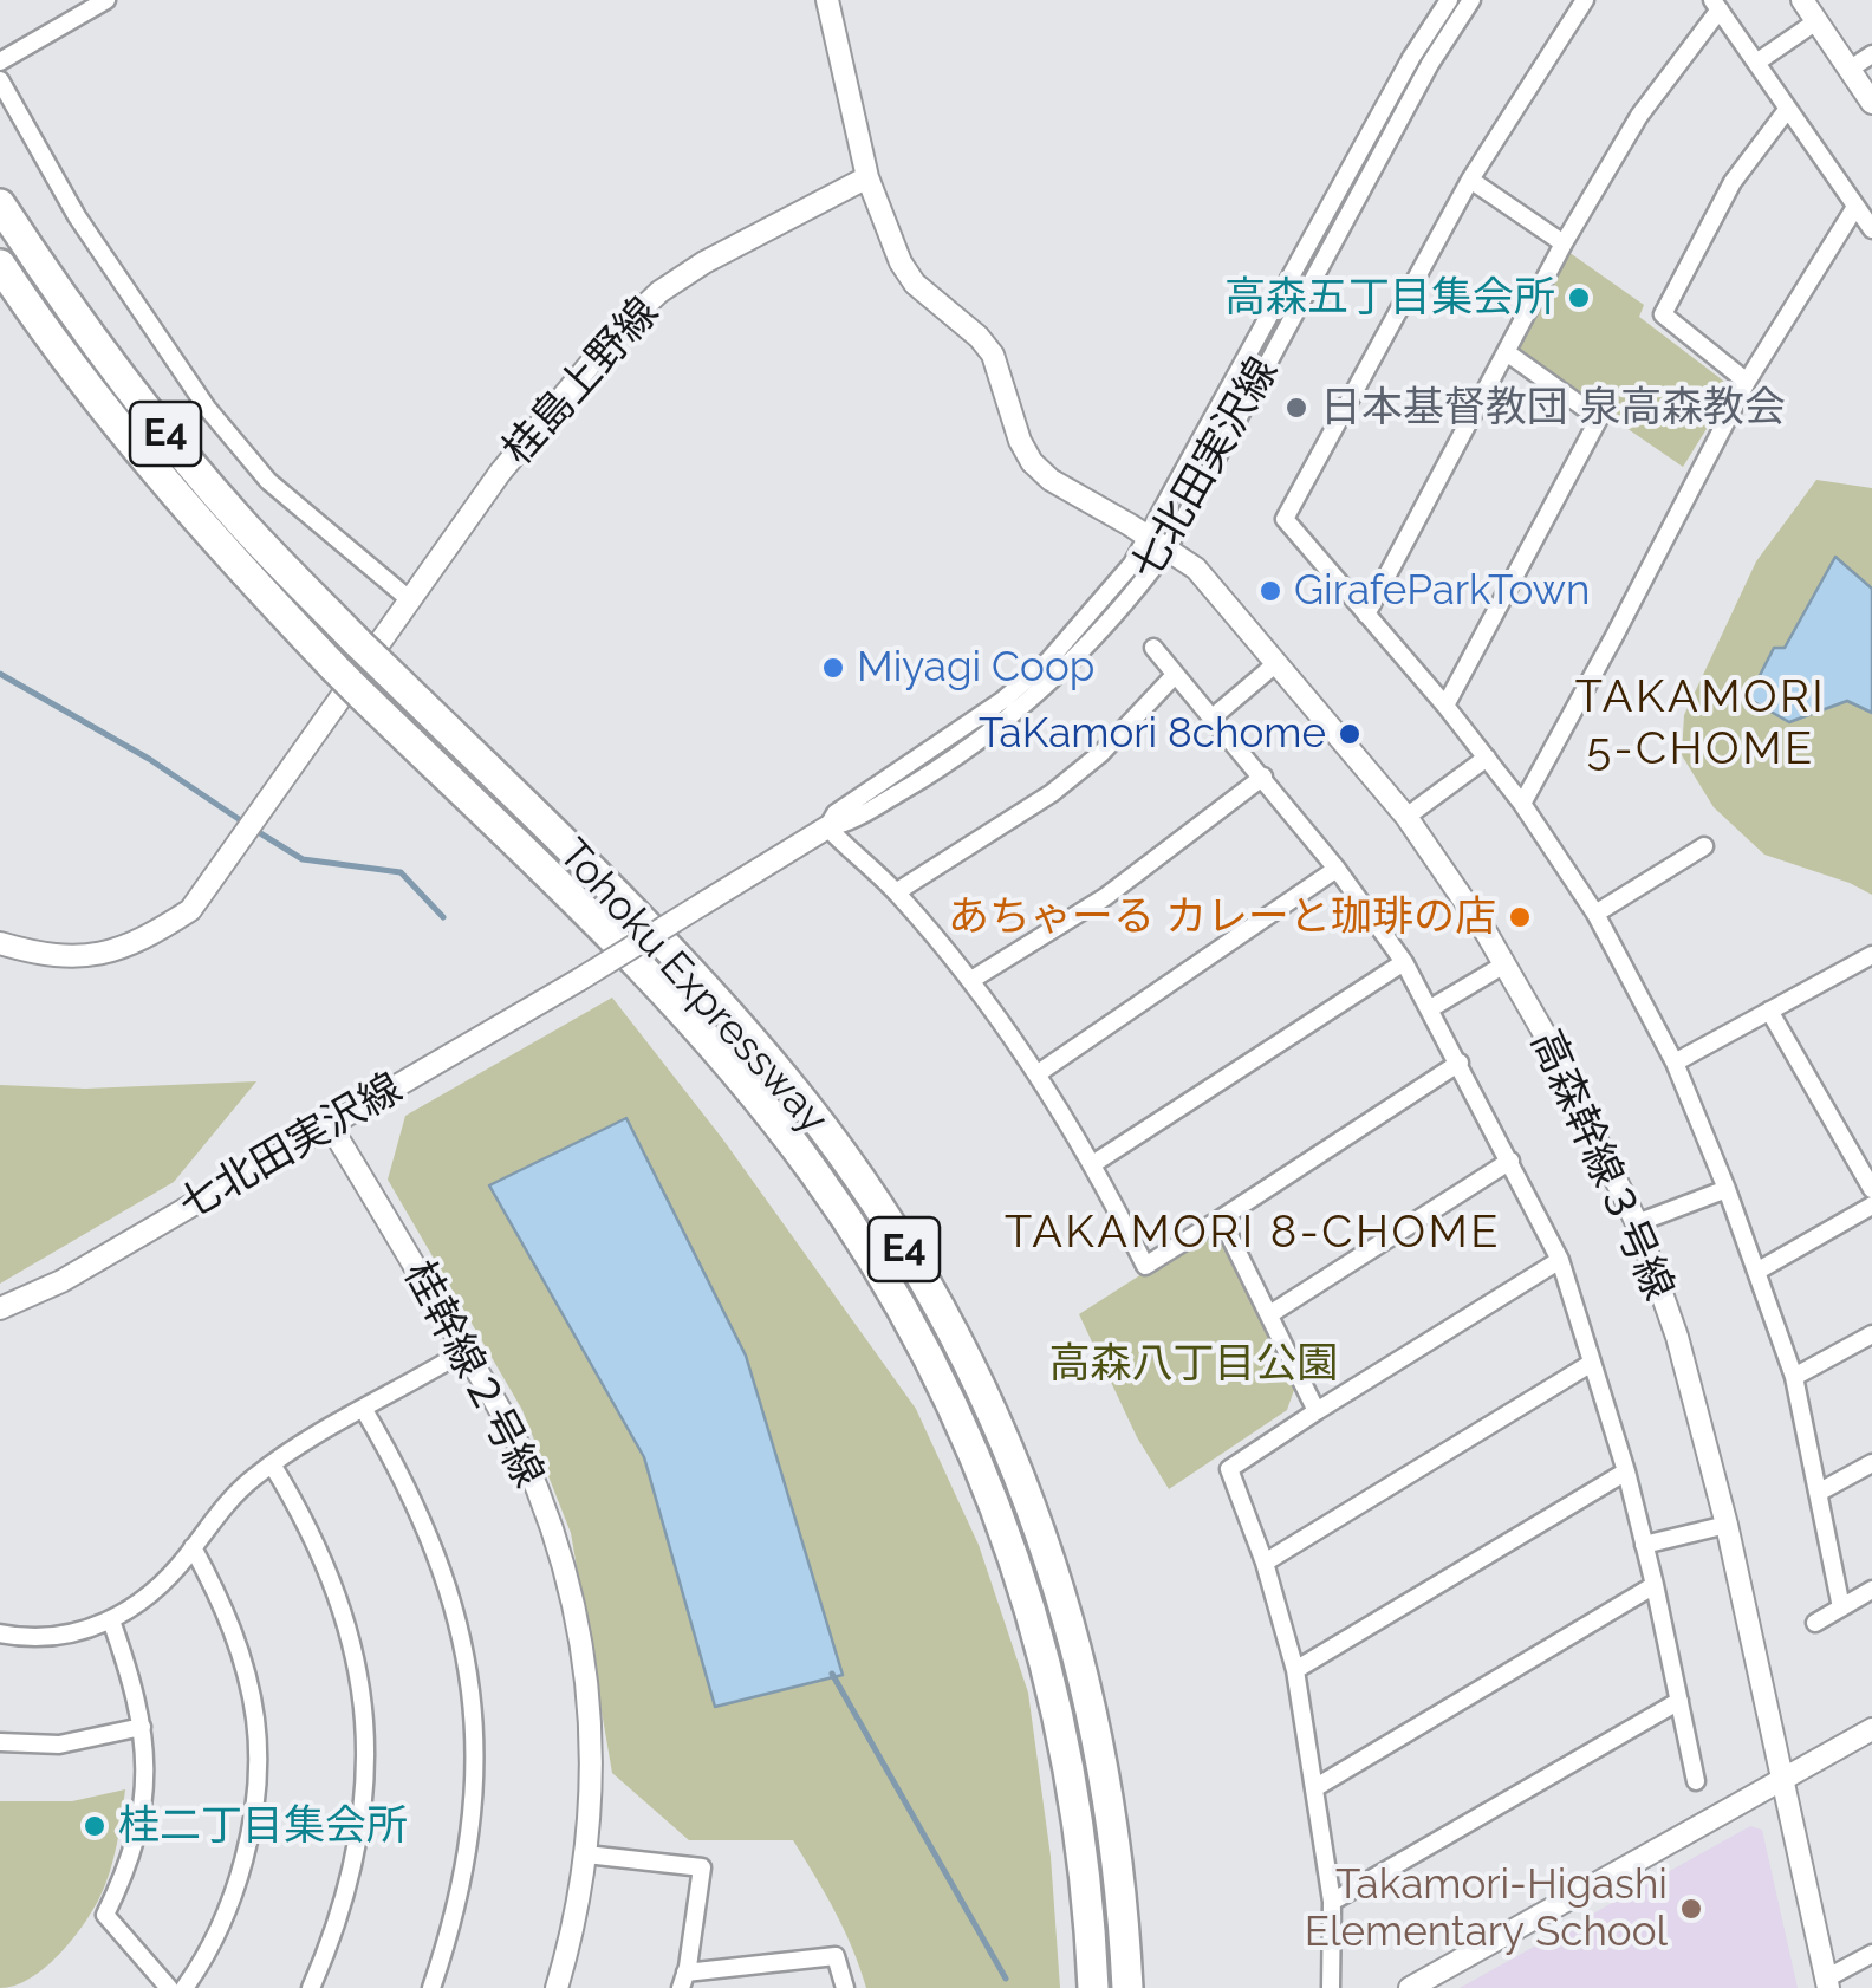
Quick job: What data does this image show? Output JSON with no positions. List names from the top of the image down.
{
  "streets": {
    "highway": ["E4", "Tohoku Expressway"],
    "street": [
      "桂島上野線",
      "七北田実沢線",
      "高森幹線３号線",
      "桂幹線２号線"
    ]
  },
  "crossings": [
    ["桂島上野線", "高森幹線３号線"],
    ["七北田実沢線", "高森幹線３号線"],
    ["七北田実沢線", "桂幹線２号線"]
  ],
  "districts": ["TAKAMORI 5-CHOME", "TAKAMORI 8-CHOME"],
  "parks": ["高森八丁目公園"],
  "places": [
    "高森五丁目集会所",
    "日本基督教団 泉高森教会",
    "GirafeParkTown",
    "Miyagi Coop",
    "TaKamori 8chome",
    "あちゃーる カレーと珈琲の店",
    "桂二丁目集会所",
    "Takamori-Higashi Elementary School"
  ]
}
